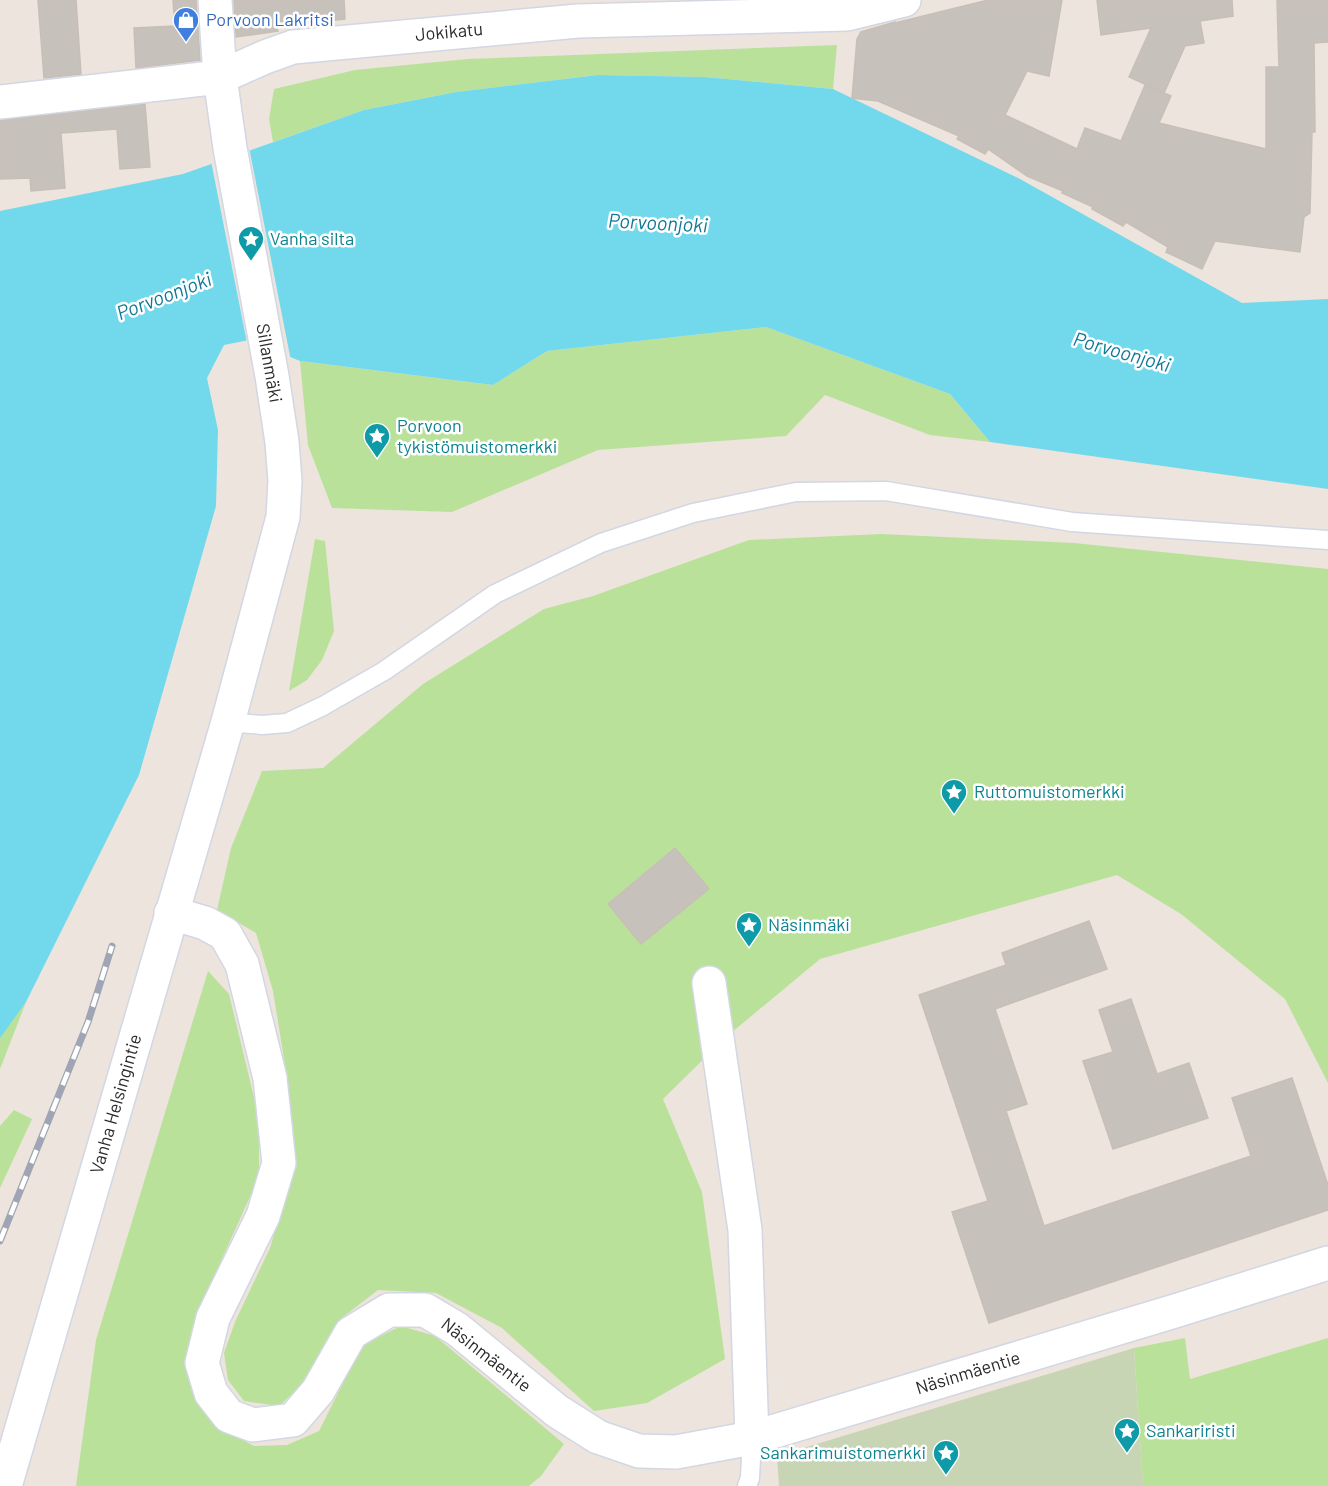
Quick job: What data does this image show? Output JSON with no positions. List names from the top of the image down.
{
  "streets": {
    "street": [
      "Jokikatu",
      "Sillanmäki",
      "Vanha Helsingintie",
      "Näsinmäentie"
    ]
  },
  "crossings": [
    ["Jokikatu", "Sillanmäki"],
    ["Sillanmäki", "Vanha Helsingintie"],
    ["Vanha Helsingintie", "Näsinmäentie"]
  ],
  "water": ["Porvoonjoki"],
  "places": {
    "shop": ["Porvoon Lakritsi"],
    "place": [
      "Vanha silta",
      "Porvoon tykistömuistomerkki",
      "Ruttomuistomerkki",
      "Näsinmäki",
      "Sankariristi",
      "Sankarimuistomerkki"
    ]
  }
}
